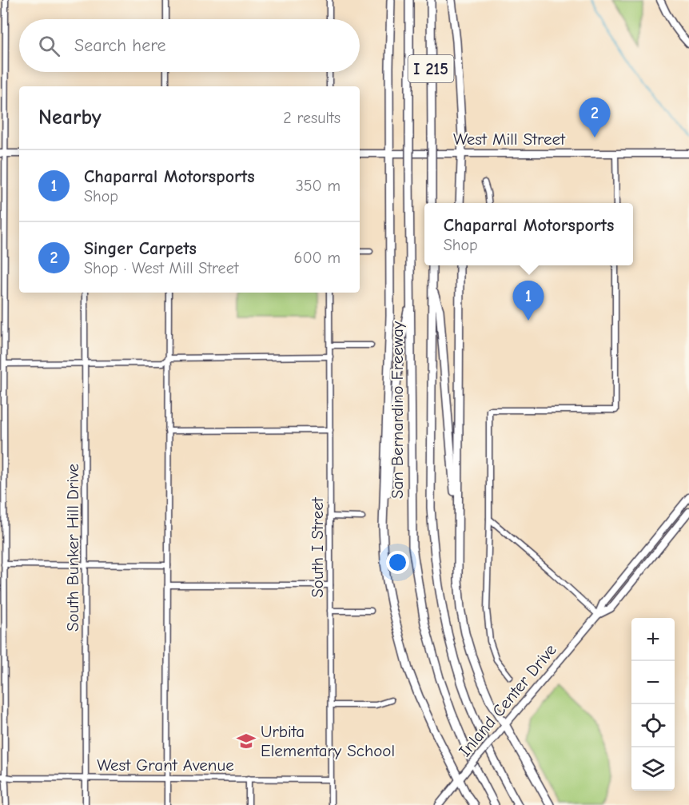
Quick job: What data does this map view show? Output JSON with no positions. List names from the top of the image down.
{
  "streets": {
    "highway": ["I 215", "San Bernardino Freeway"],
    "main road": ["West Mill Street", "Inland Center Drive"],
    "street": ["South Bunker Hill Drive", "South I Street", "West Grant Avenue"]
  },
  "crossings": [
    ["South Bunker Hill Drive", "West Grant Avenue"],
    ["South I Street", "West Grant Avenue"]
  ],
  "places": {
    "school or university": ["Urbita Elementary School"]
  },
  "page": {
    "search": "Search here",
    "heading": ["Nearby", "2 results"],
    "pins": ["2", "1"],
    "list": [
      {
        "mark": "1",
        "name": "Chaparral Motorsports",
        "note": "Shop",
        "value": "350 m"
      },
      {
        "mark": "2",
        "name": "Singer Carpets",
        "note": "Shop · West Mill Street",
        "value": "600 m"
      }
    ],
    "popup": ["Chaparral Motorsports", "Shop"],
    "map_buttons": ["+", "−"]
  }
}
